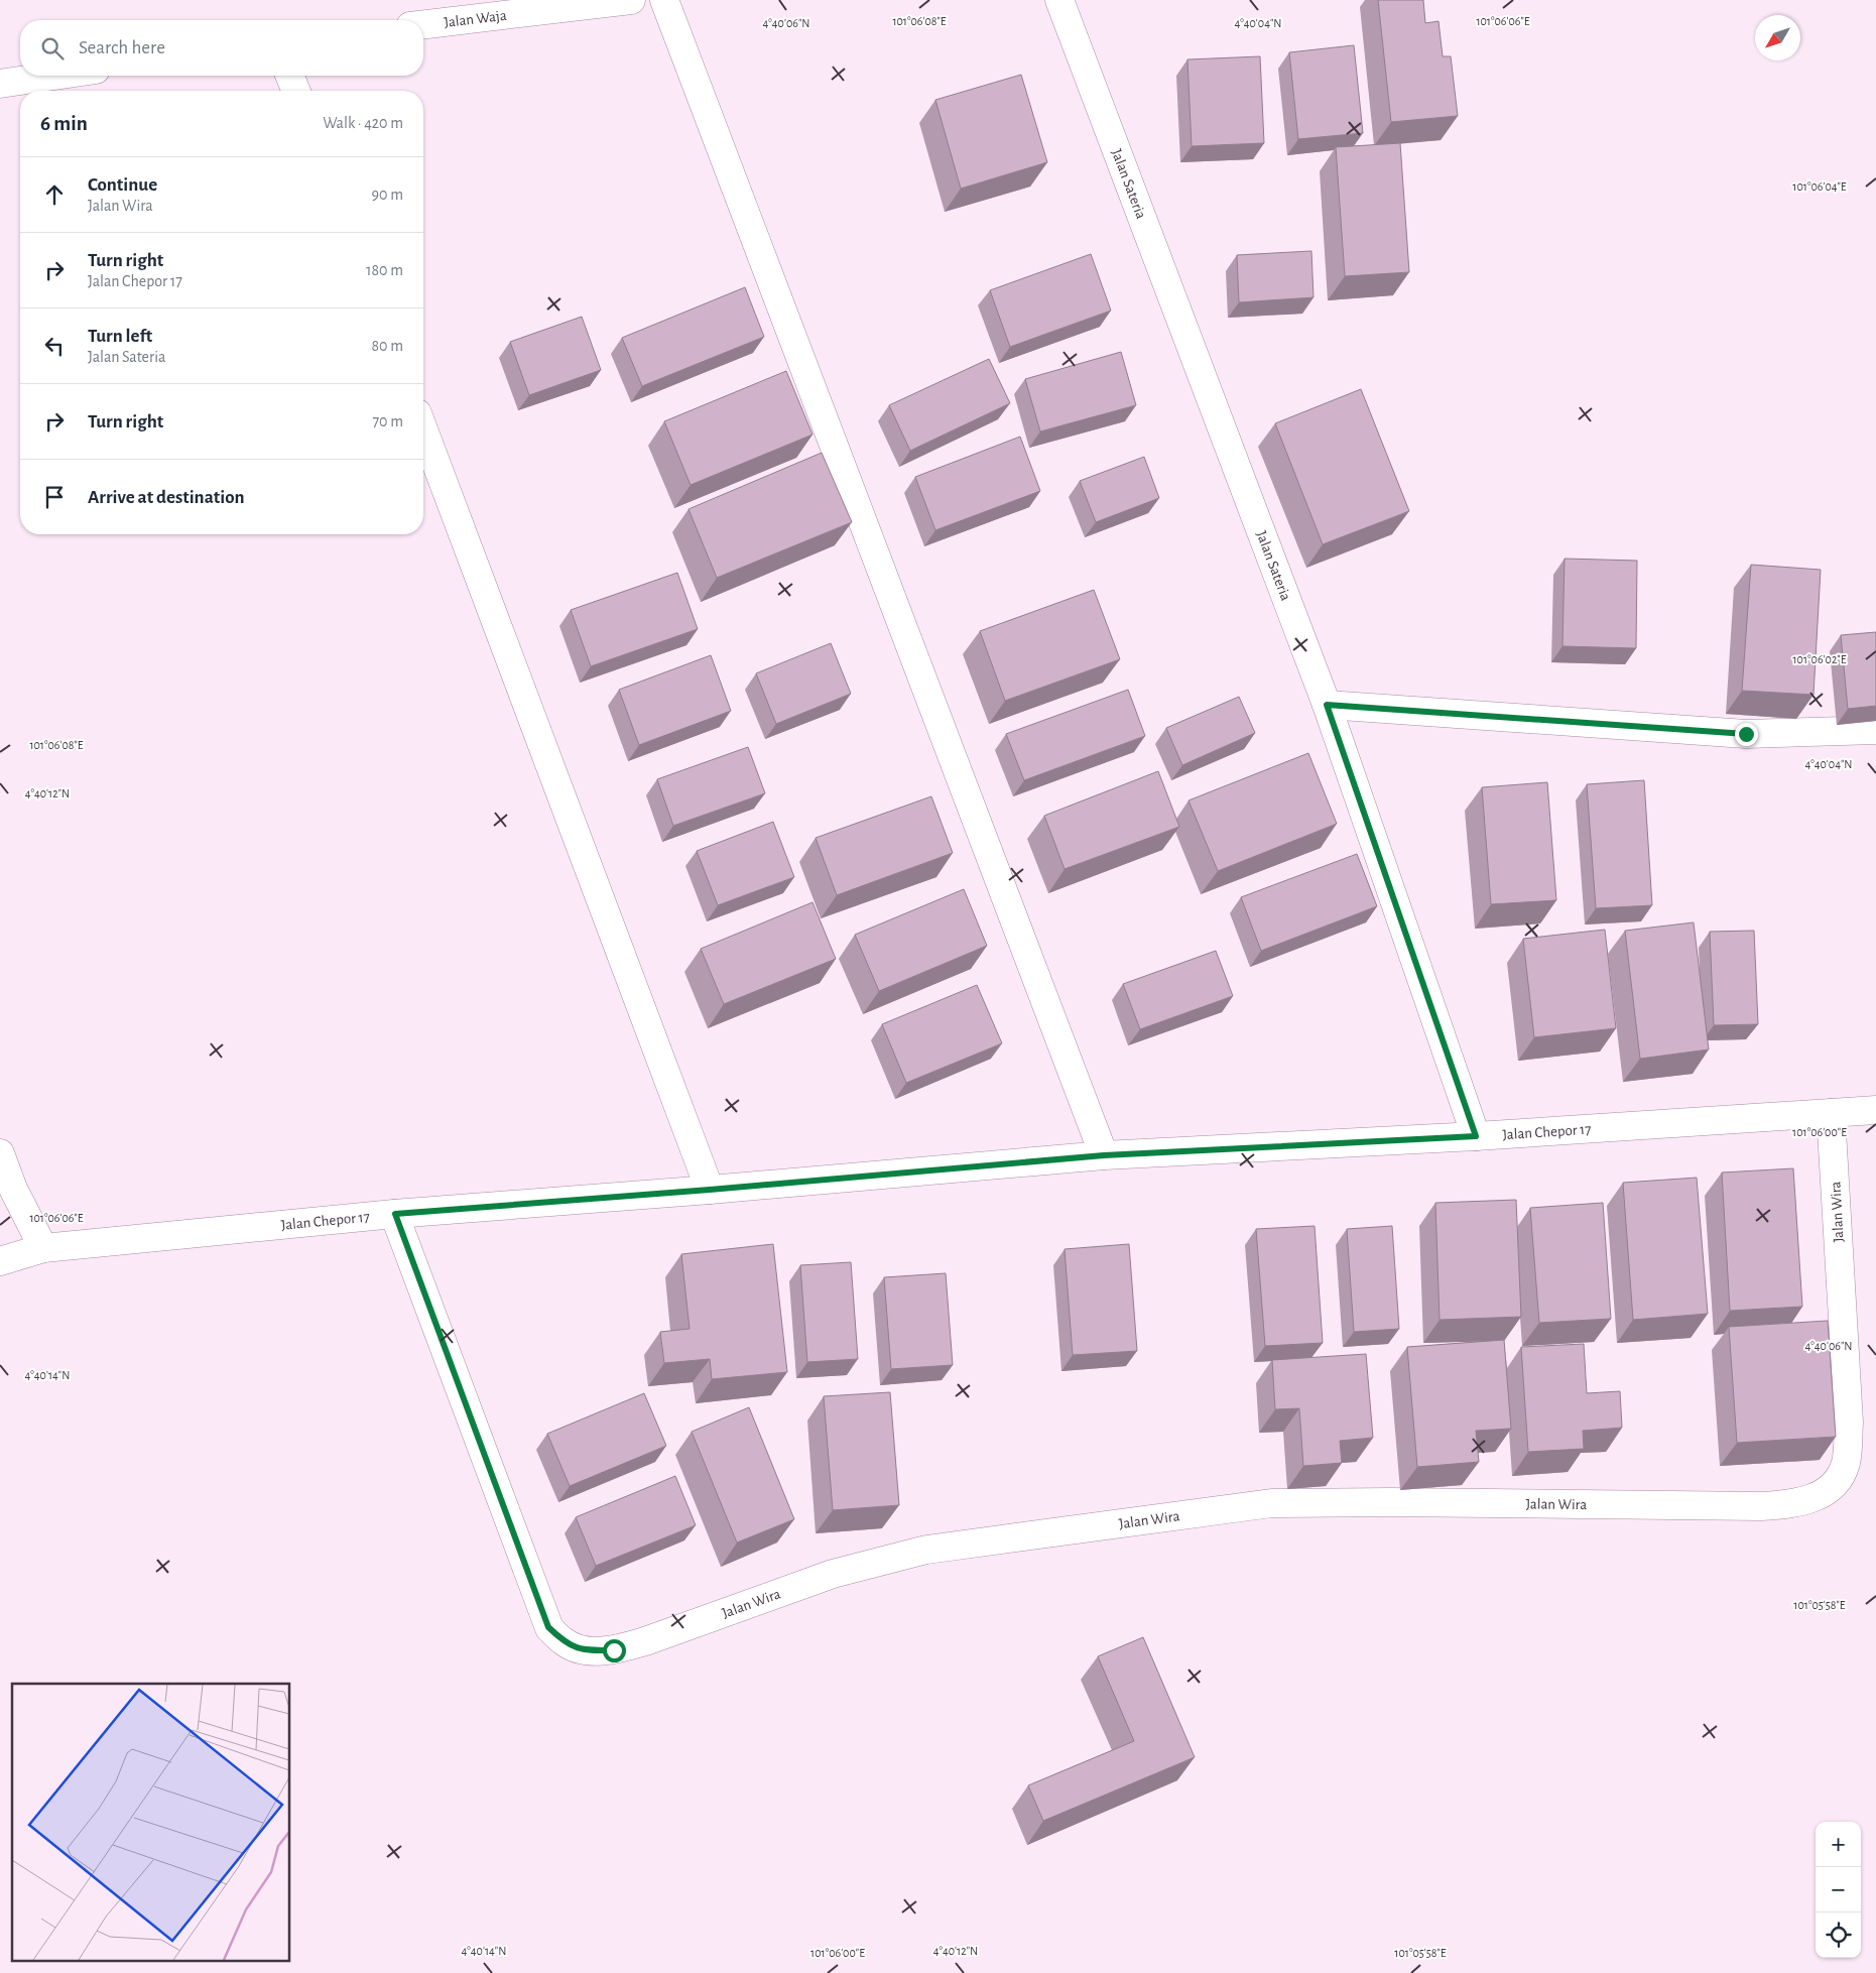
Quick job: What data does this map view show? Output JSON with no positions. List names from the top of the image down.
{
  "streets": {
    "street": [
      "Jalan Waja",
      "Jalan Sateria",
      "Jalan Chepor 17",
      "Jalan Wira"
    ]
  },
  "crossings": [
    ["Jalan Sateria", "Jalan Chepor 17"],
    ["Jalan Chepor 17", "Jalan Wira"]
  ],
  "north": "bottom left",
  "page": {
    "search": "Search here",
    "heading": ["6 min", "Walk · 420 m"],
    "list": [
      ["Continue", "Jalan Wira", "90 m"],
      ["Turn right", "Jalan Chepor 17", "180 m"],
      ["Turn left", "Jalan Sateria", "80 m"],
      ["Turn right", "70 m"],
      "Arrive at destination"
    ],
    "map_buttons": ["+", "−"]
  },
  "coordinates": [
    "101°06'08\"E",
    "101°06'06\"E",
    "4°40'06\"N",
    "4°40'04\"N",
    "101°06'04\"E",
    "101°06'02\"E",
    "4°40'12\"N",
    "101°06'00\"E",
    "4°40'14\"N",
    "101°05'58\"E"
  ]
}
